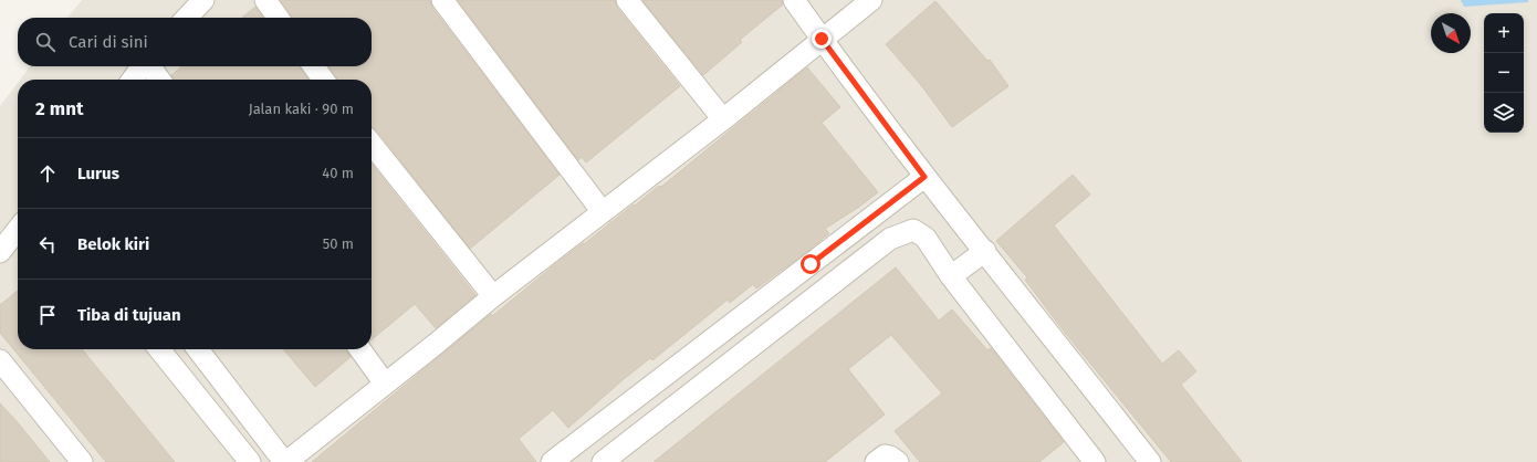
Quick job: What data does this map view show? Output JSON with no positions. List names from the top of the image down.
{
  "north": "bottom right",
  "page": {
    "map_buttons": ["+", "−"],
    "search": "Cari di sini",
    "heading": ["2 mnt", "Jalan kaki · 90 m"],
    "list": [
      ["Lurus", "40 m"],
      ["Belok kiri", "50 m"],
      "Tiba di tujuan"
    ]
  }
}
